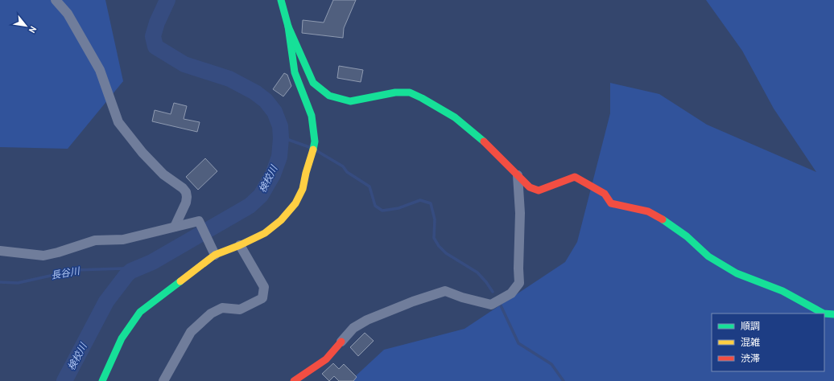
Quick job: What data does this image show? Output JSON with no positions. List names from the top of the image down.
{
  "water": ["検校川", "長谷川"],
  "legend": ["順調", "混雑", "渋滞"],
  "north": "bottom right"
}
